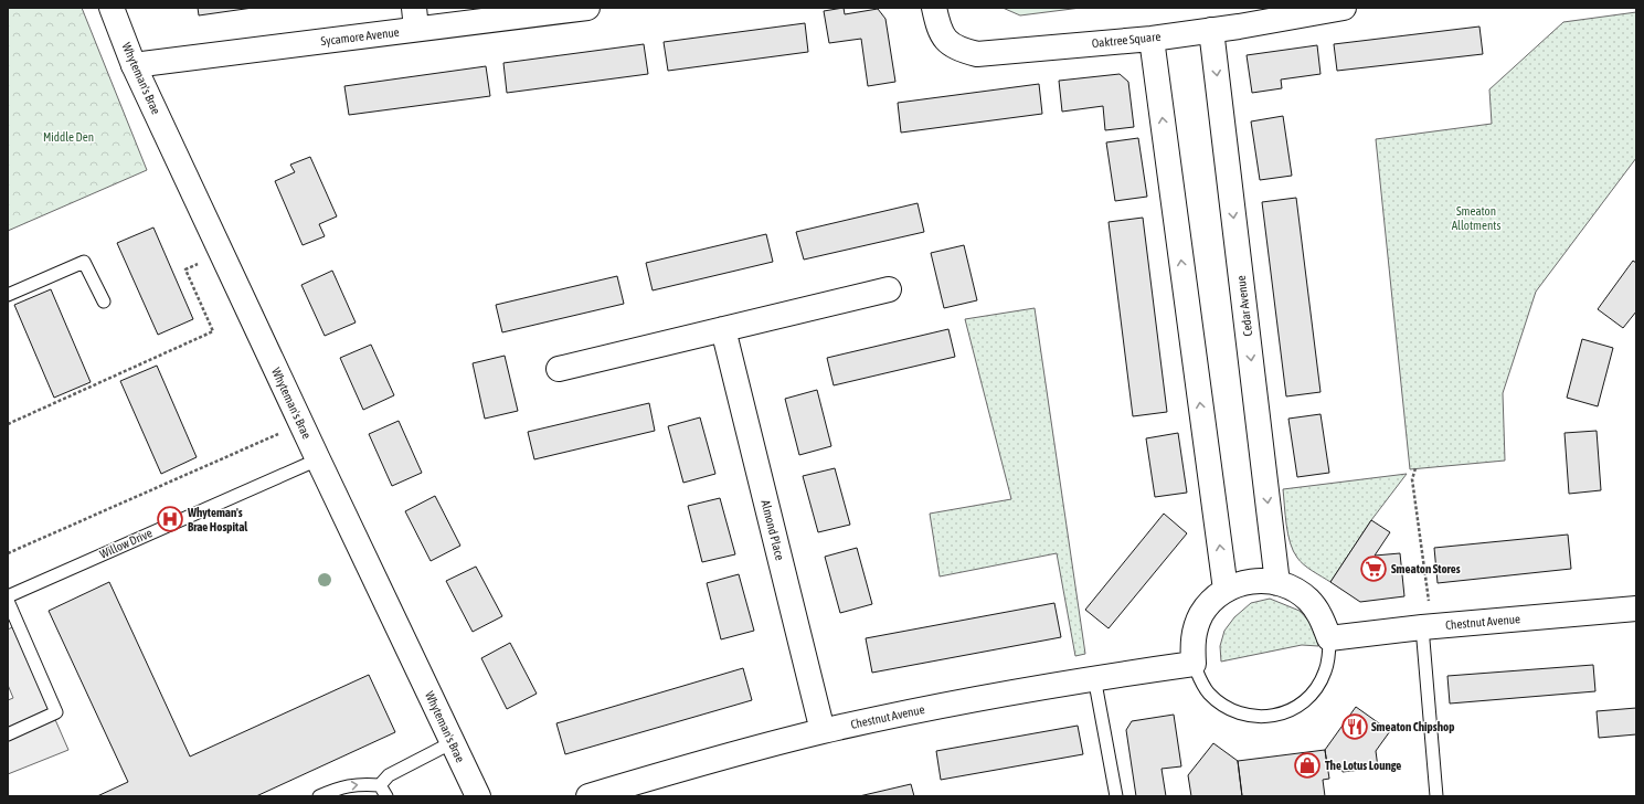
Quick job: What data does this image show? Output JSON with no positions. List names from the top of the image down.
{
  "streets": {
    "street": [
      "Sycamore Avenue",
      "Oaktree Square",
      "Whyteman's Brae",
      "Cedar Avenue",
      "Almond Place",
      "Chestnut Avenue"
    ],
    "lane": ["Willow Drive"]
  },
  "crossings": [
    ["Sycamore Avenue", "Whyteman's Brae"],
    ["Oaktree Square", "Cedar Avenue"],
    ["Whyteman's Brae", "Willow Drive"],
    ["Cedar Avenue", "Chestnut Avenue"],
    ["Almond Place", "Chestnut Avenue"]
  ],
  "parks": ["Middle Den", "Smeaton Allotments"],
  "places": {
    "hospital": ["Whyteman's Brae Hospital"],
    "supermarket": ["Smeaton Stores"],
    "restaurant": ["Smeaton Chipshop"],
    "shop": ["The Lotus Lounge"]
  }
}
